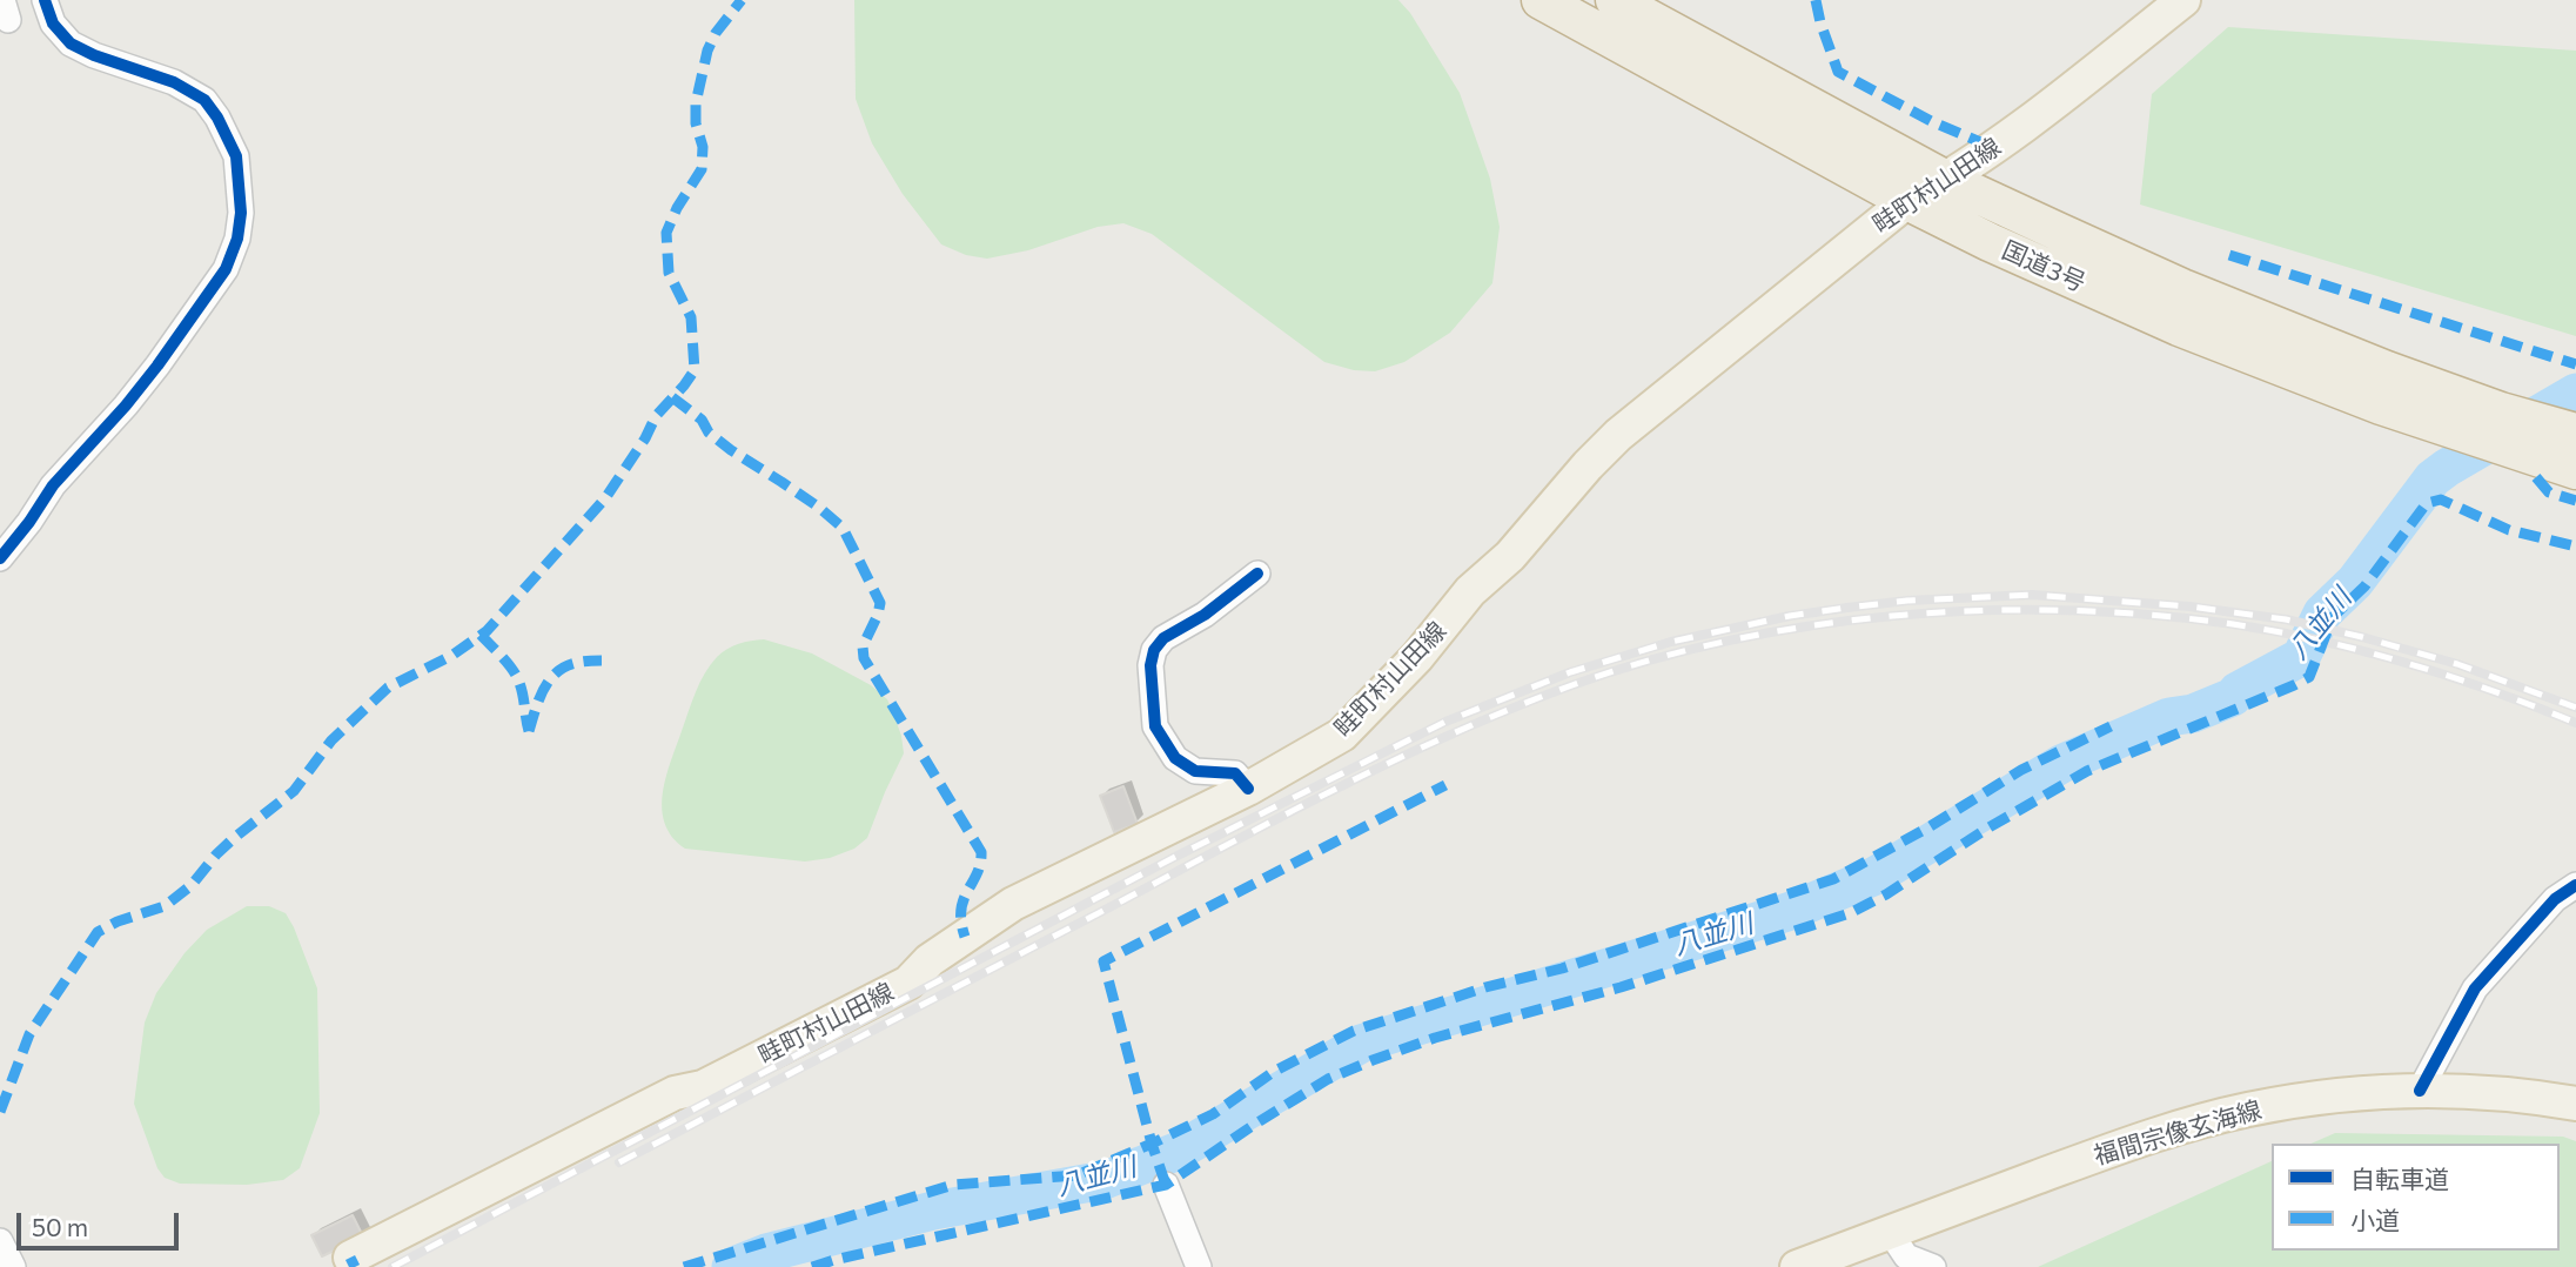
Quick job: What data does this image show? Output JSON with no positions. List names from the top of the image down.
{
  "streets": {
    "highway": ["国道3号"],
    "main road": ["畦町村山田線", "福間宗像玄海線"]
  },
  "crossings": [
    ["畦町村山田線", "国道3号"]
  ],
  "water": ["八並川"],
  "legend": ["自転車道", "小道"],
  "scale_bar": "50 m"
}
